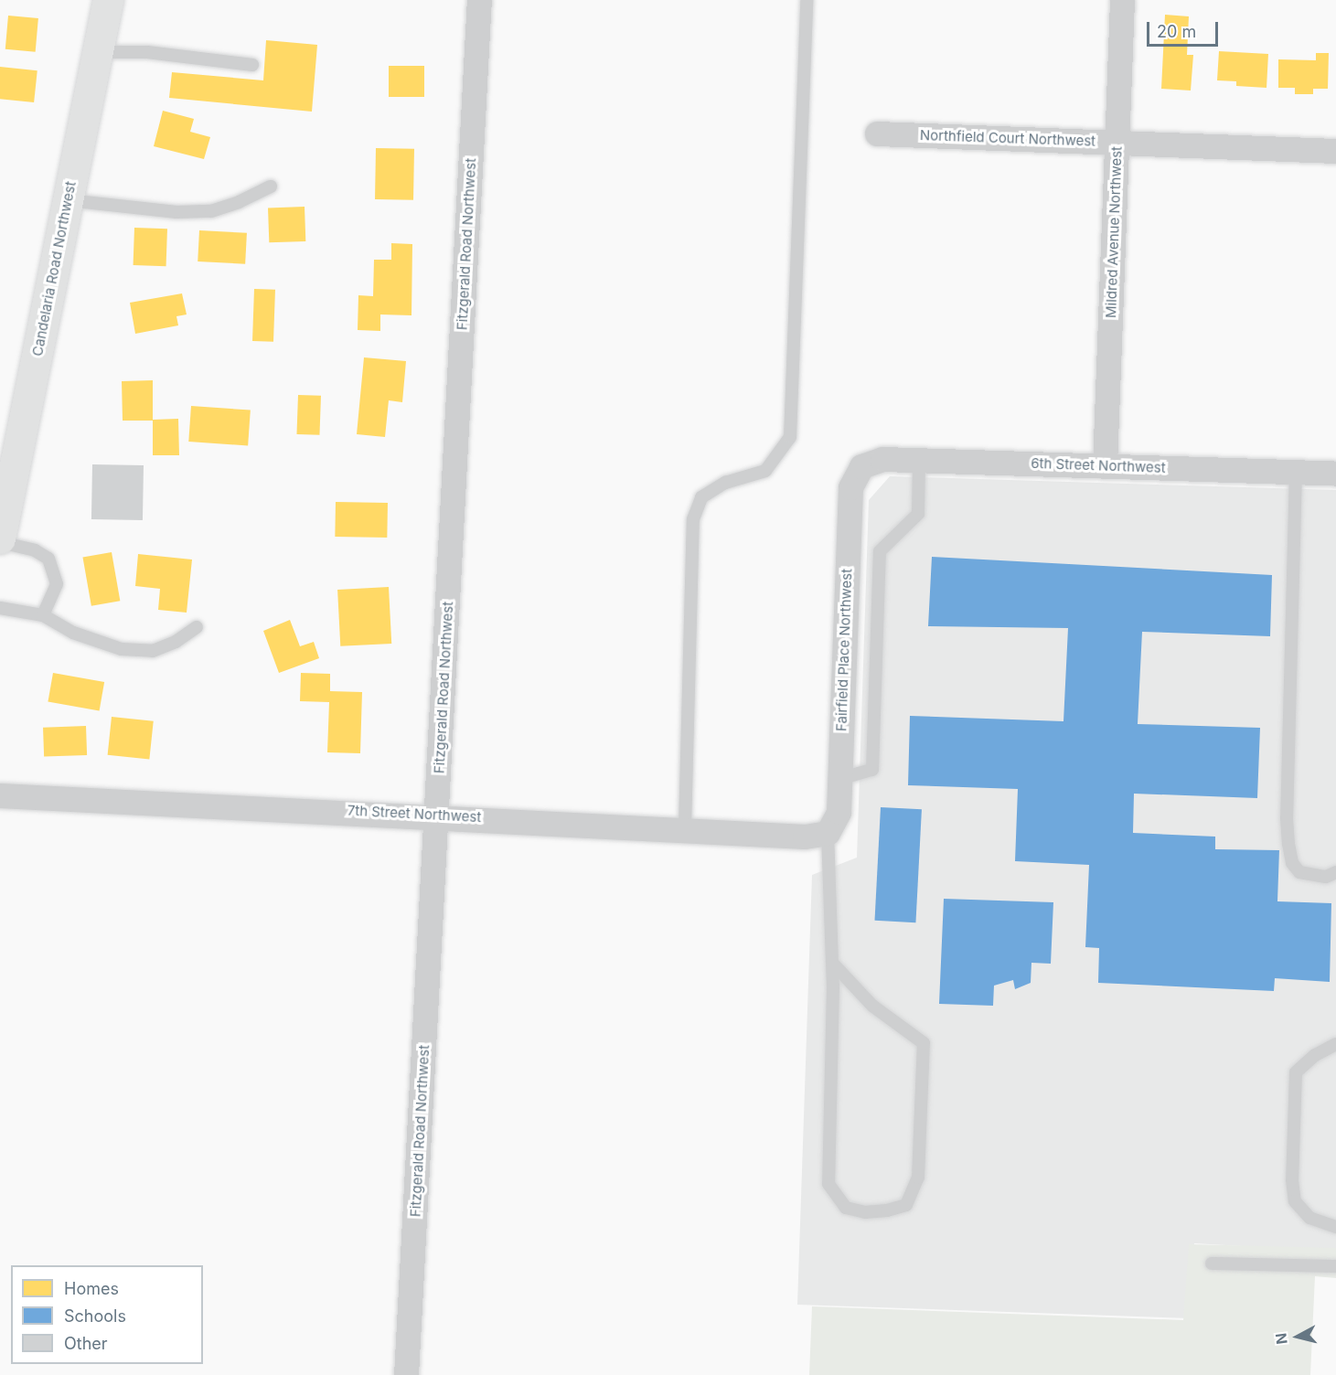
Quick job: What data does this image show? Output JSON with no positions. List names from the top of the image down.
{
  "streets": {
    "main road": ["Candelaria Road Northwest"],
    "street": [
      "Northfield Court Northwest",
      "Mildred Avenue Northwest",
      "Fitzgerald Road Northwest",
      "6th Street Northwest",
      "Fairfield Place Northwest",
      "7th Street Northwest"
    ]
  },
  "crossings": [
    ["Northfield Court Northwest", "Mildred Avenue Northwest"],
    ["Mildred Avenue Northwest", "6th Street Northwest"],
    ["Fitzgerald Road Northwest", "7th Street Northwest"],
    ["6th Street Northwest", "Fairfield Place Northwest"],
    ["Fairfield Place Northwest", "7th Street Northwest"]
  ],
  "legend": ["Homes", "Schools", "Other"],
  "scale_bar": "20 m",
  "north": "left"
}
